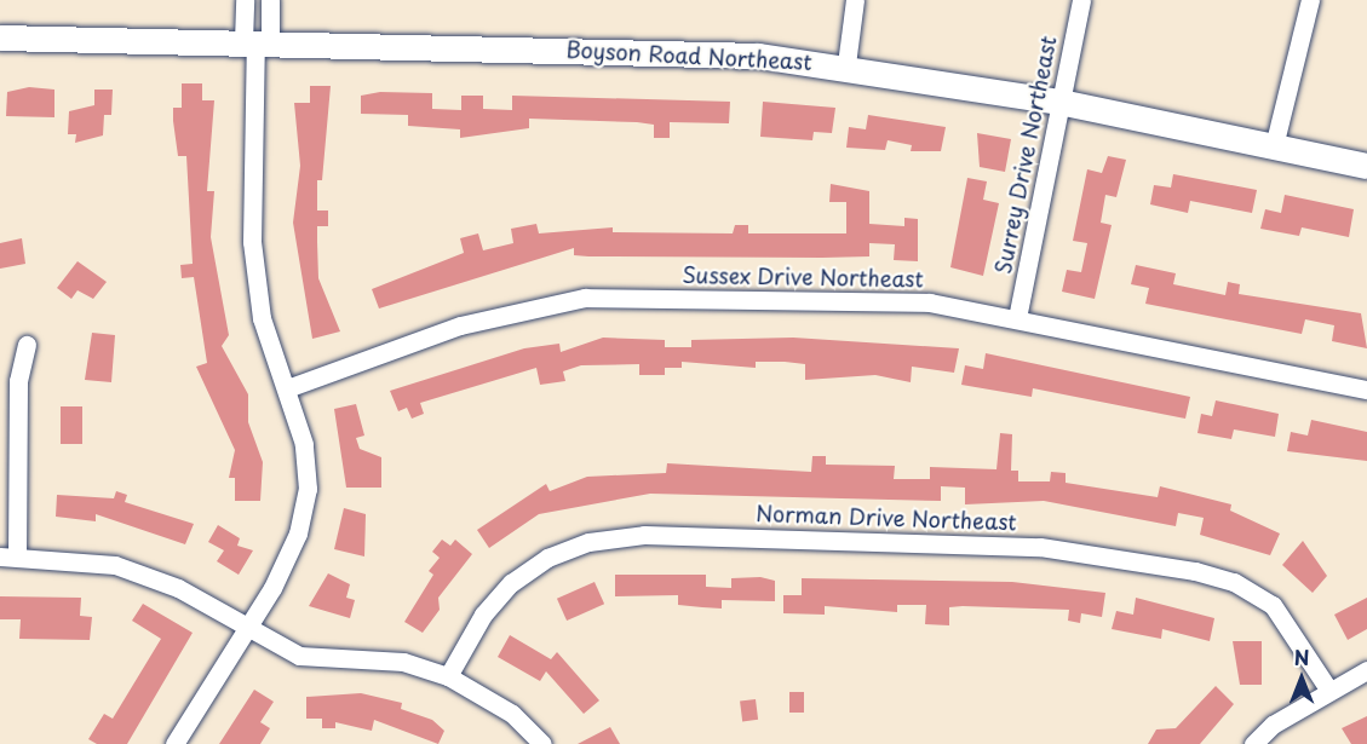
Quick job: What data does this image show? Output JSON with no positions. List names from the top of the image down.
{
  "streets": {
    "main road": ["Boyson Road Northeast"],
    "street": ["Surrey Drive Northeast", "Sussex Drive Northeast", "Norman Drive Northeast"]
  },
  "crossings": [
    ["Boyson Road Northeast", "Surrey Drive Northeast"],
    ["Surrey Drive Northeast", "Sussex Drive Northeast"]
  ],
  "north": "top"
}
